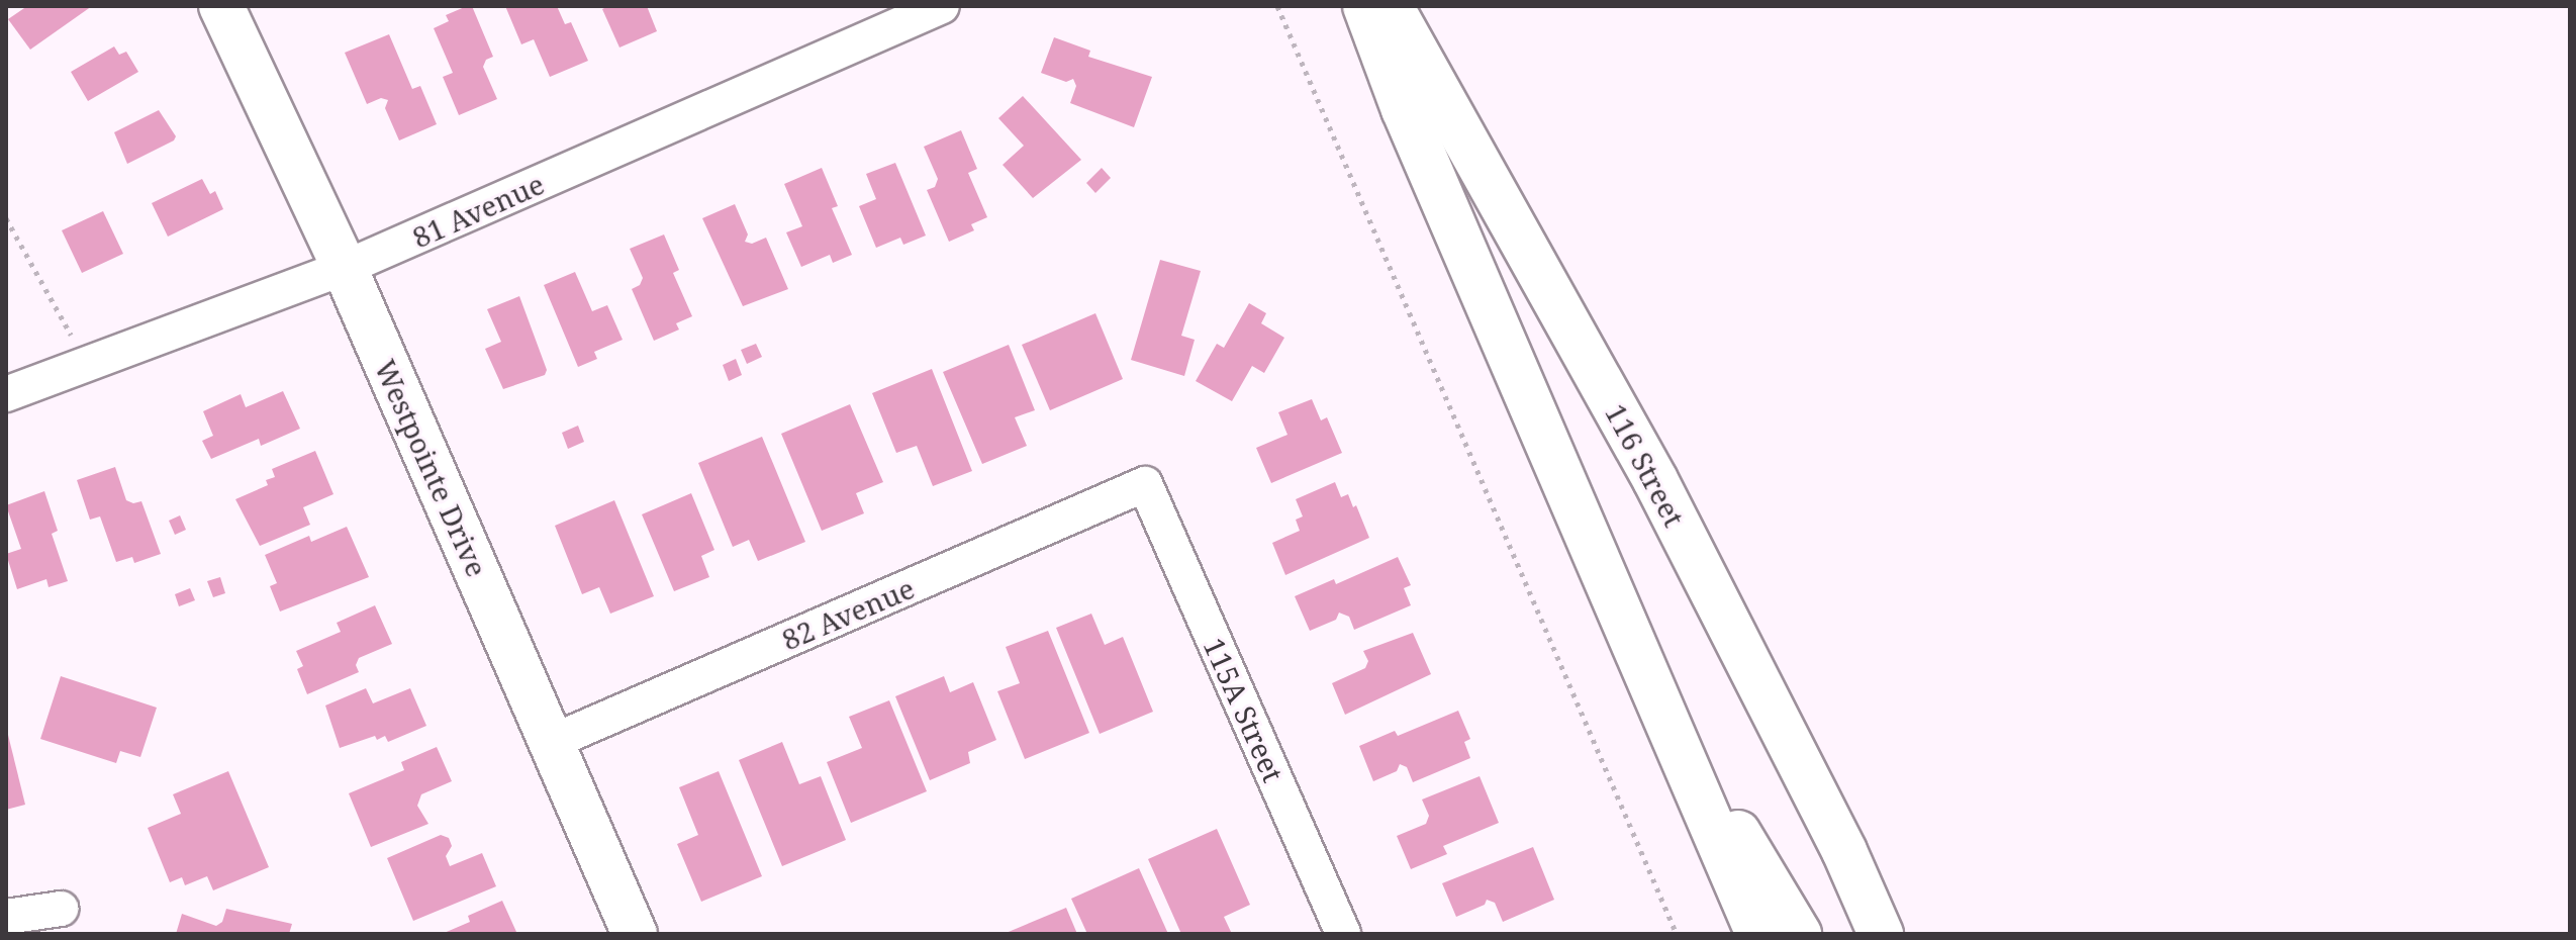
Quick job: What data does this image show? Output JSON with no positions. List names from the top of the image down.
{
  "streets": {
    "main road": ["116 Street", "Westpointe Drive"],
    "street": ["81 Avenue", "82 Avenue", "115A Street"]
  },
  "crossings": [
    ["81 Avenue", "Westpointe Drive"],
    ["Westpointe Drive", "82 Avenue"],
    ["82 Avenue", "115A Street"]
  ]
}
